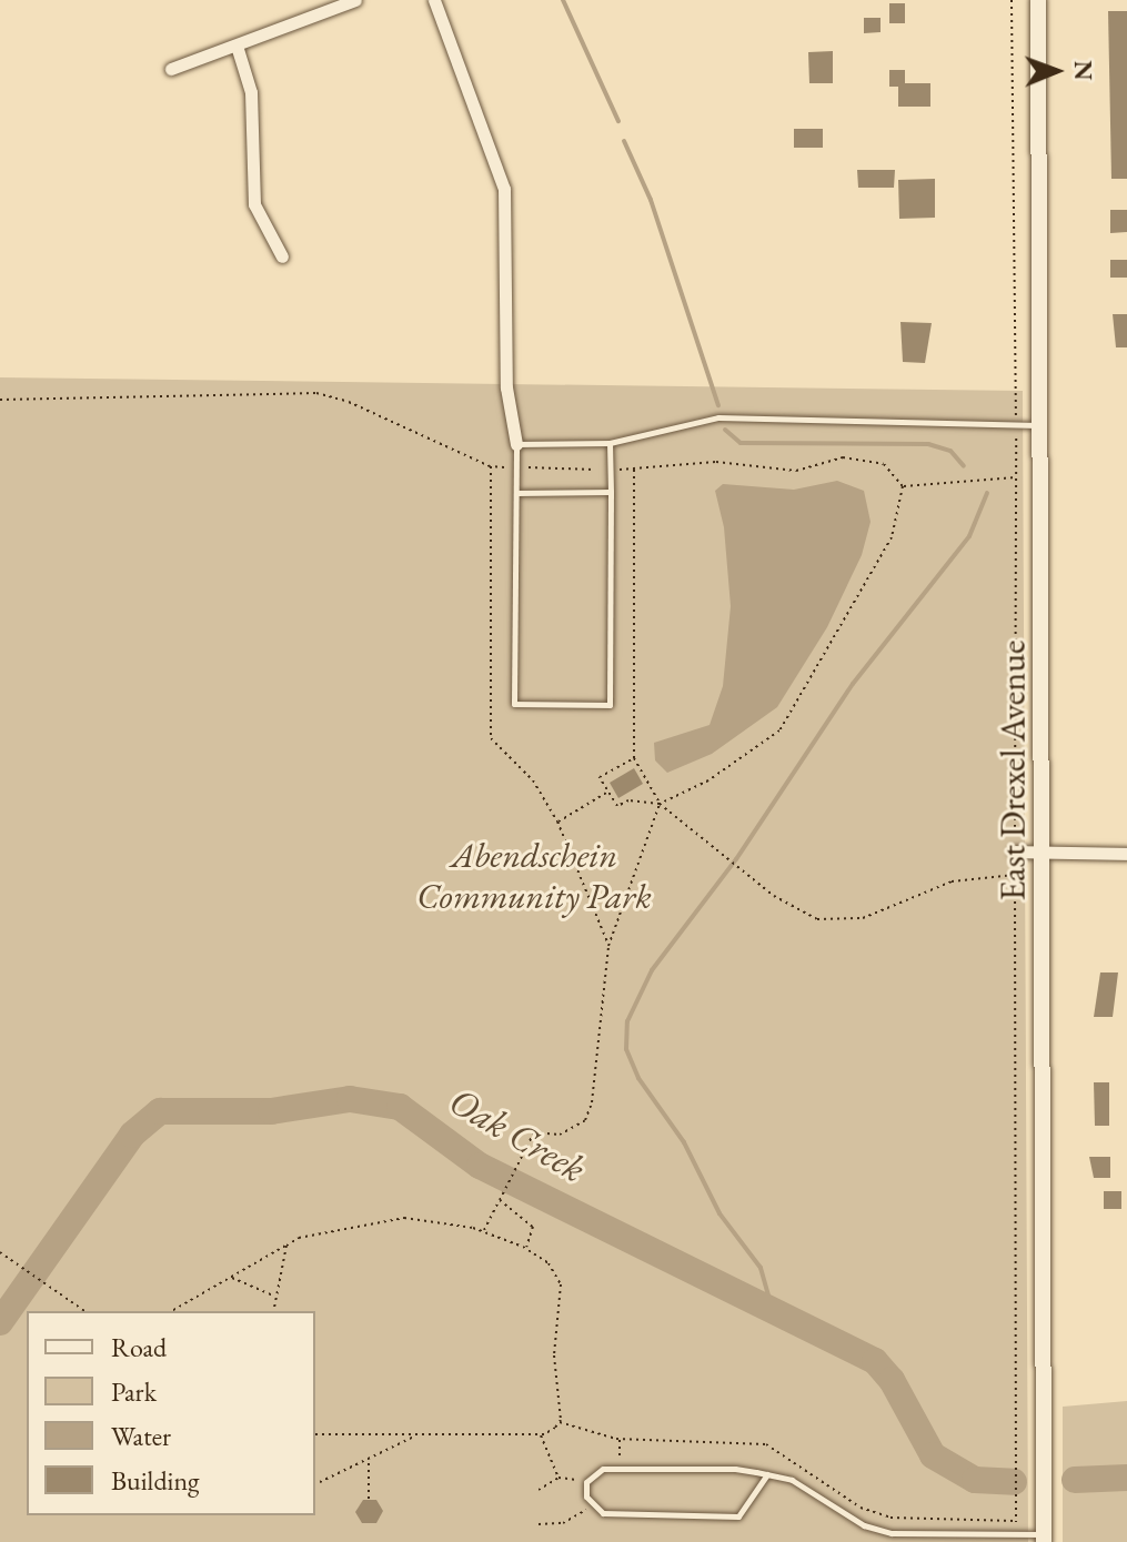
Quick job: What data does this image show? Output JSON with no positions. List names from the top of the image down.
{
  "streets": {
    "street": ["East Drexel Avenue"]
  },
  "water": ["Oak Creek"],
  "parks": ["Abendschein Community Park"],
  "legend": [
    "Road",
    "Park",
    "Water",
    "Building"
  ],
  "north": "right"
}
